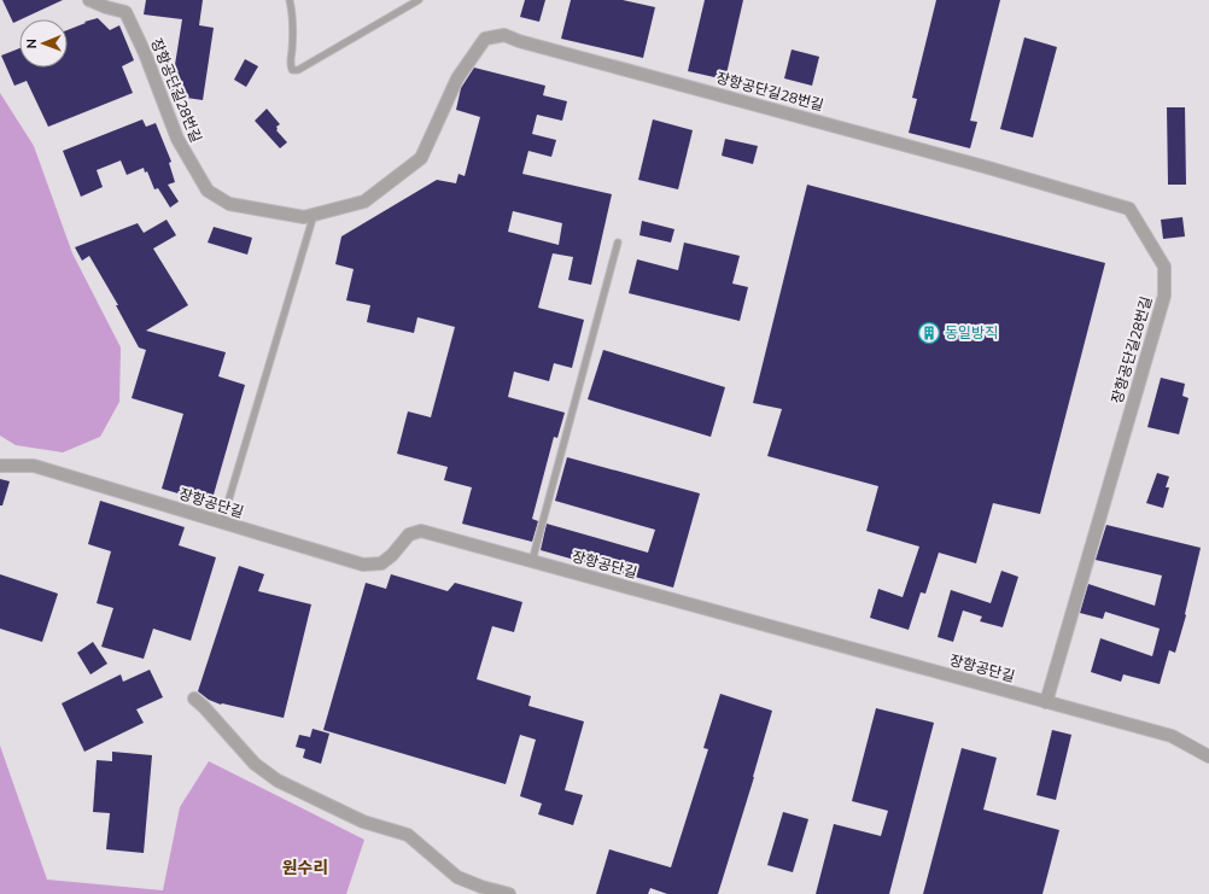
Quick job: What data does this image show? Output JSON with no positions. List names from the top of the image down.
{
  "streets": {
    "street": ["장항공단길28번길", "장항공단길"]
  },
  "crossings": [
    ["장항공단길28번길", "장항공단길"]
  ],
  "districts": ["원수리"],
  "places": {
    "building": ["동일방직"]
  },
  "north": "left"
}
